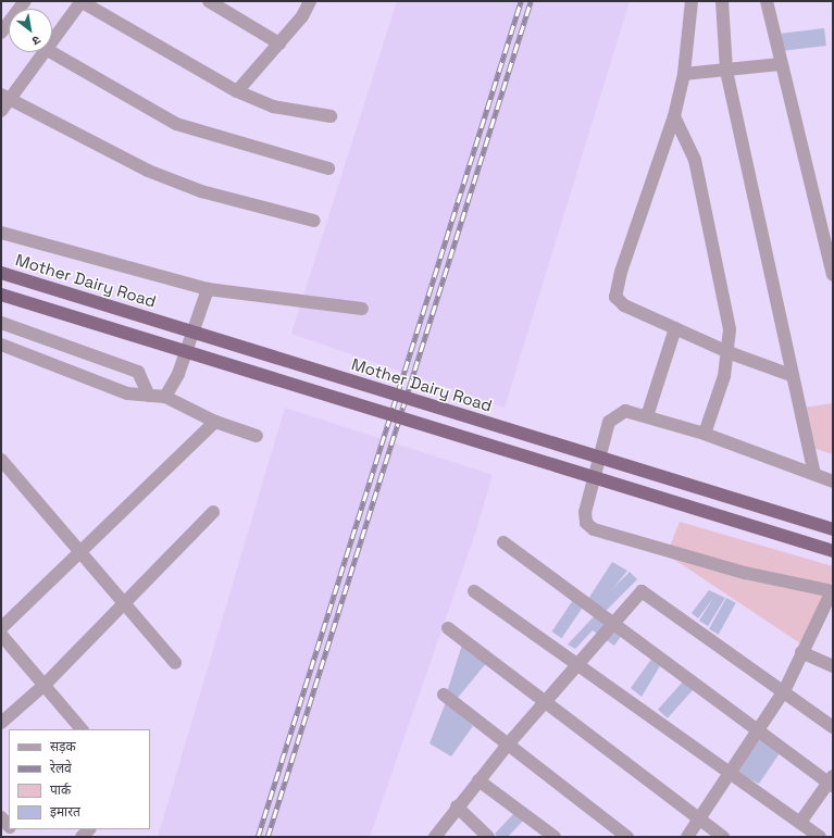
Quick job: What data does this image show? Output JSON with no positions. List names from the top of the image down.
{
  "streets": {
    "main road": ["Mother Dairy Road"]
  },
  "legend": [
    "सड़क",
    "रेलवे",
    "पार्क",
    "इमारत"
  ],
  "north": "bottom right"
}
